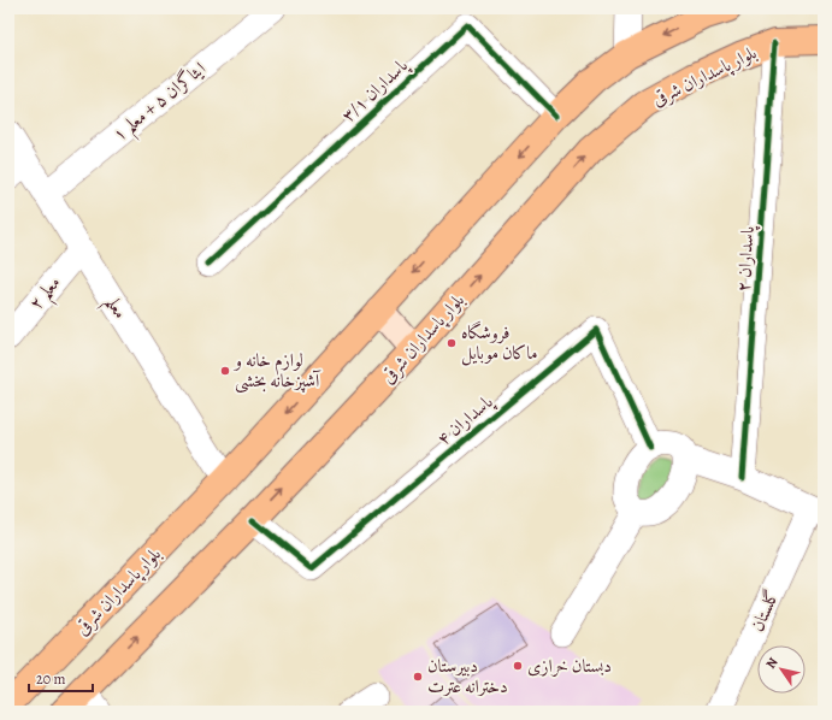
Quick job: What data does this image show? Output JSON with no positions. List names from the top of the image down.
{
  "streets": {
    "main road": ["بلوار پاسداران شرقی"],
    "street": [
      "پاسداران ۳/۱",
      "ایثاگران ۵ + معلم ۱",
      "پاسداران ۲",
      "معلم ۲",
      "معلم",
      "پاسداران ۴",
      "گلستان"
    ]
  },
  "crossings": [
    ["بلوار پاسداران شرقی", "پاسداران ۳/۱"],
    ["بلوار پاسداران شرقی", "پاسداران ۲"],
    ["بلوار پاسداران شرقی", "معلم"],
    ["بلوار پاسداران شرقی", "پاسداران ۴"],
    ["ایثاگران ۵ + معلم ۱", "معلم"],
    ["معلم ۲", "معلم"]
  ],
  "places": [
    "فروشگاه ماکان موبایل",
    "لوازم خانه و آشپزخانه بخشی",
    "دبستان خرازی",
    "دبیرستان دخترانه عترت"
  ],
  "scale_bar": "20 m",
  "north": "top left"
}
